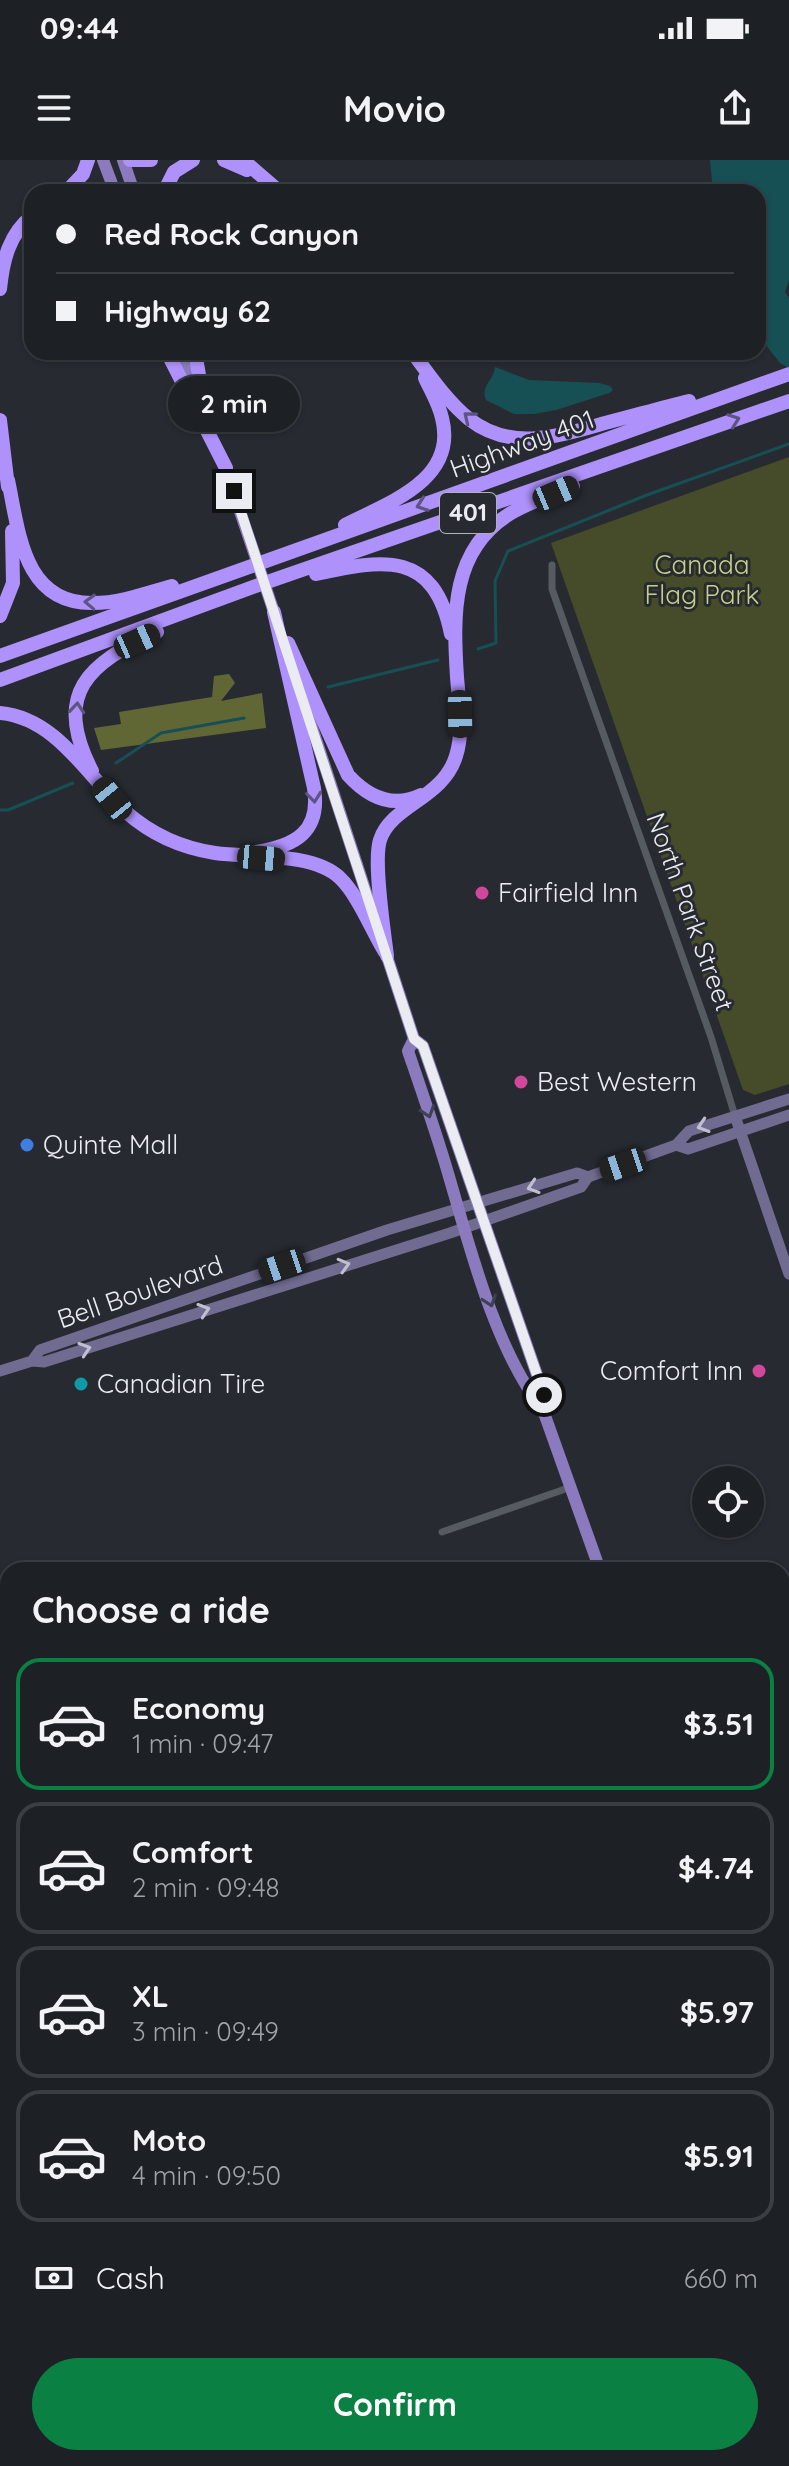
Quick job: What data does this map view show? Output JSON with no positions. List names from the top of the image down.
{
  "streets": {
    "highway": ["Highway 401", "401"],
    "main road": ["North Park Street", "Bell Boulevard"]
  },
  "crossings": [
    ["North Park Street", "Bell Boulevard"]
  ],
  "parks": ["Canada Flag Park"],
  "places": [
    "Fairfield Inn",
    "Best Western",
    "Quinte Mall",
    "Comfort Inn",
    "Canadian Tire"
  ],
  "page": {
    "status": "09:44",
    "header": "Movio",
    "banner": ["Red Rock Canyon", "Highway 62"],
    "bubble": "2 min",
    "heading": "Choose a ride",
    "list": [
      {
        "name": "Economy",
        "note": "1 min · 09:47",
        "value": "$3.51"
      },
      {
        "name": "Comfort",
        "note": "2 min · 09:48",
        "value": "$4.74"
      },
      {
        "name": "XL",
        "note": "3 min · 09:49",
        "value": "$5.97"
      },
      {
        "name": "Moto",
        "note": "4 min · 09:50",
        "value": "$5.91"
      }
    ],
    "pay": ["Cash", "660 m"],
    "buttons": "Confirm"
  }
}
